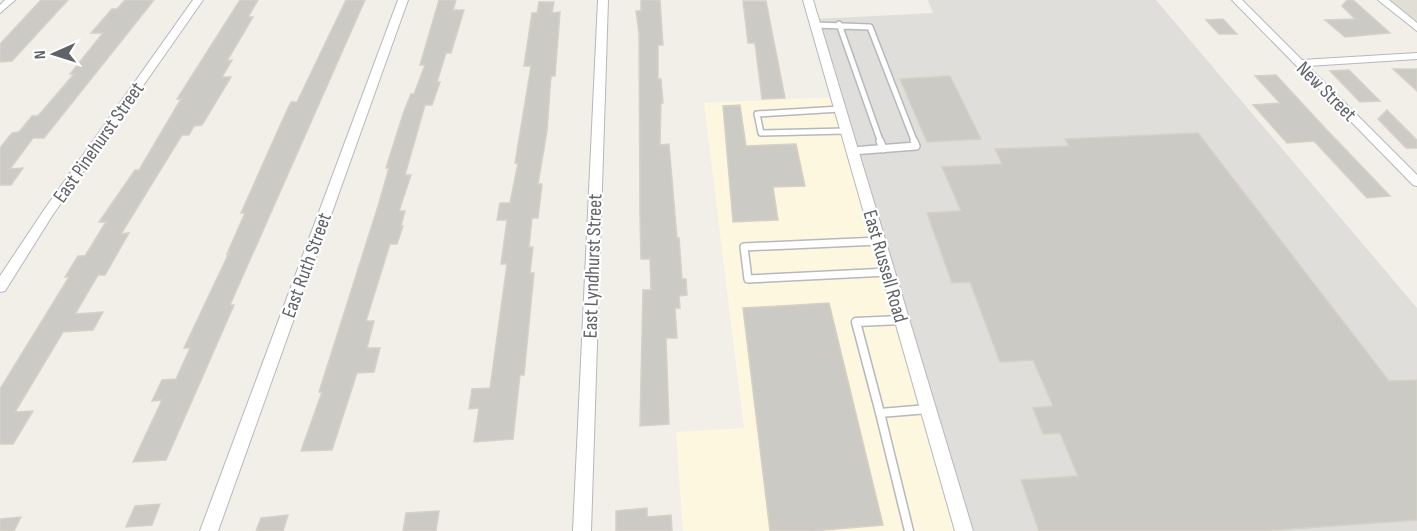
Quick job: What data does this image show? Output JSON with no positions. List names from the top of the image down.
{
  "streets": {
    "street": [
      "New Street",
      "East Pinehurst Street",
      "East Ruth Street",
      "East Lyndhurst Street",
      "East Russell Road"
    ]
  },
  "north": "left"
}
